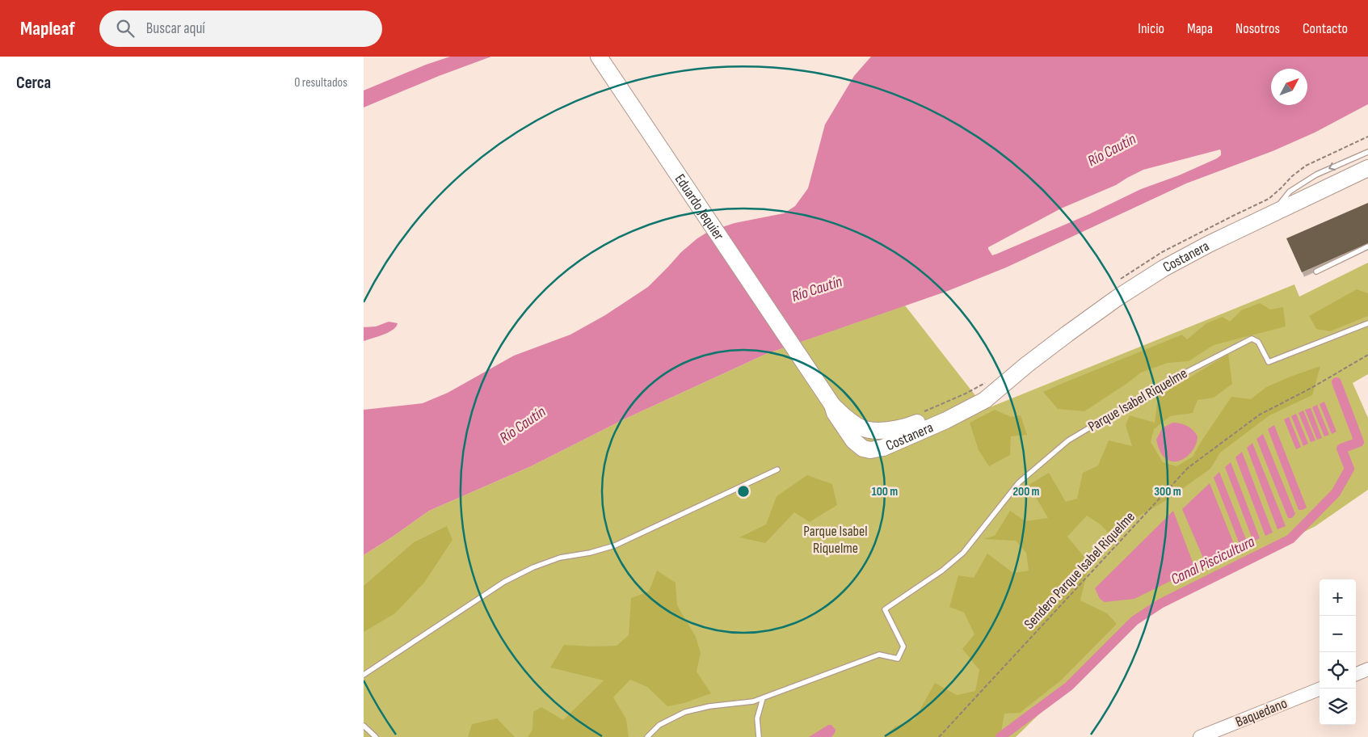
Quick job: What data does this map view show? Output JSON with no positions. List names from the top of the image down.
{
  "streets": {
    "highway": ["Eduardo Jequier", "Costanera"],
    "street": ["Baquedano"],
    "lane": ["Parque Isabel Riquelme"],
    "path": ["Sendero Parque Isabel Riquelme"]
  },
  "crossings": [
    ["Eduardo Jequier", "Costanera"]
  ],
  "water": ["Río Cautín", "Canal Piscicultura"],
  "parks": ["Parque Isabel Riquelme"],
  "north": "top right",
  "page": {
    "header": "Mapleaf",
    "search": "Buscar aquí",
    "nav": [
      "Inicio",
      "Mapa",
      "Nosotros",
      "Contacto"
    ],
    "heading": ["Cerca", "0 resultados"],
    "map_buttons": ["+", "−"]
  },
  "rings": ["100 m", "200 m", "300 m"]
}
